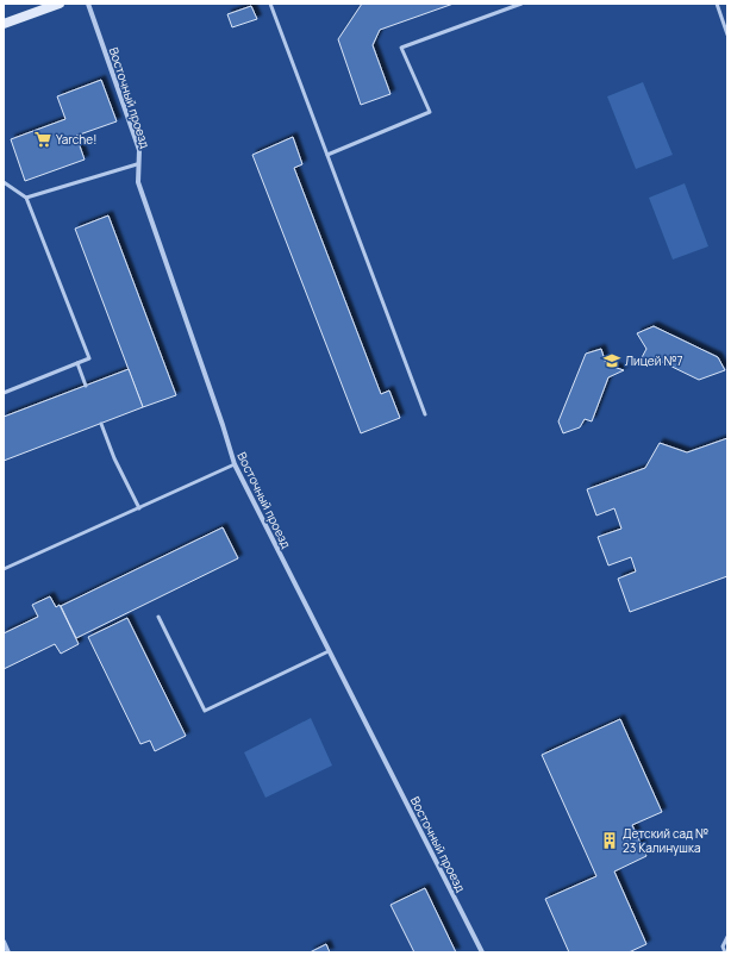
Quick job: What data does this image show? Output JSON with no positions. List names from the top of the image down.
{
  "streets": {
    "street": ["Восточный проезд"]
  },
  "places": {
    "supermarket": ["Yarche!"],
    "school or university": ["Лицей №7"],
    "building": ["Детский сад № 23 Калинушка"]
  }
}
